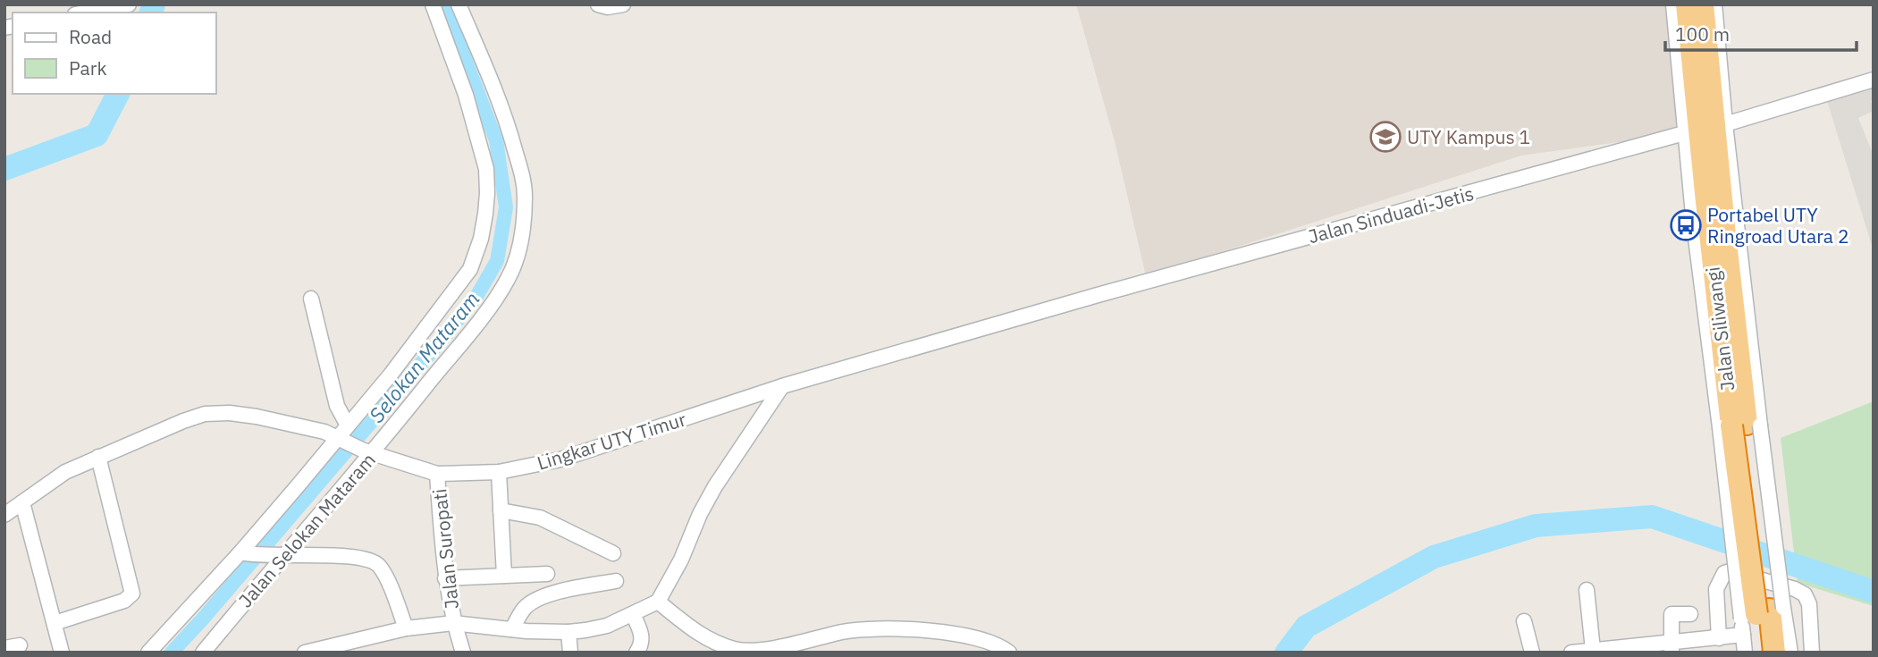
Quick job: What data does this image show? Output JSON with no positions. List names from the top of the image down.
{
  "streets": {
    "highway": ["Jalan Siliwangi"],
    "street": [
      "Jalan Sinduadi-Jetis",
      "Lingkar UTY Timur",
      "Jalan Selokan Mataram",
      "Jalan Suropati"
    ]
  },
  "crossings": [
    ["Jalan Sinduadi-Jetis", "Lingkar UTY Timur"],
    ["Lingkar UTY Timur", "Jalan Selokan Mataram"],
    ["Lingkar UTY Timur", "Jalan Suropati"]
  ],
  "water": ["Selokan Mataram"],
  "places": {
    "school or university": ["UTY Kampus 1"],
    "bus stop": ["Portabel UTY Ringroad Utara 2"]
  },
  "legend": ["Road", "Park"],
  "scale_bar": "100 m"
}
